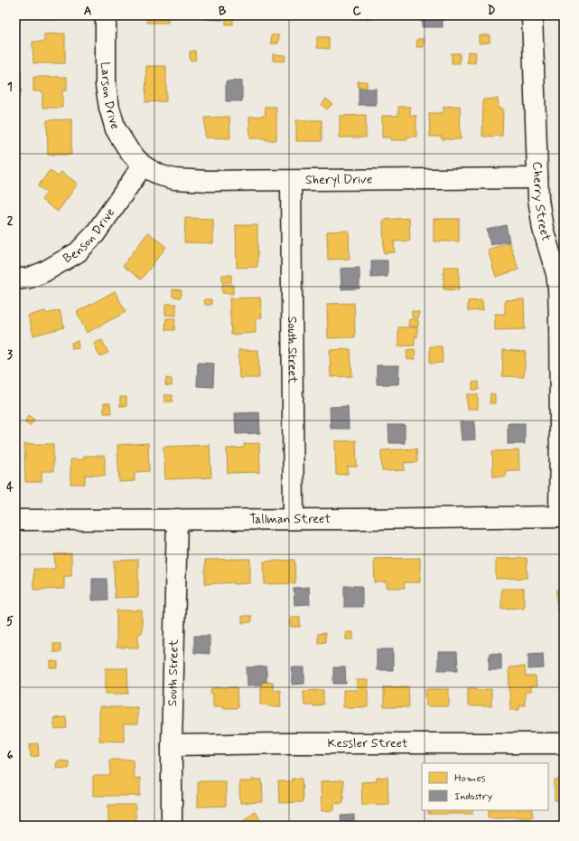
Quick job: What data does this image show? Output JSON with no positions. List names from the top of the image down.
{
  "streets": {
    "street": [
      "Larson Drive",
      "Sheryl Drive",
      "Cherry Street",
      "Benson Drive",
      "South Street",
      "Tallman Street",
      "Kessler Street"
    ]
  },
  "crossings": [
    ["Larson Drive", "Sheryl Drive"],
    ["Larson Drive", "Benson Drive"],
    ["Sheryl Drive", "Cherry Street"],
    ["Sheryl Drive", "Benson Drive"],
    ["Sheryl Drive", "South Street"],
    ["Cherry Street", "Tallman Street"],
    ["South Street", "Tallman Street"],
    ["South Street", "Kessler Street"]
  ],
  "legend": ["Homes", "Industry"],
  "grid": {
    "columns": [
      "A",
      "B",
      "C",
      "D"
    ],
    "rows": [
      "1",
      "2",
      "3",
      "4",
      "5",
      "6"
    ]
  }
}
